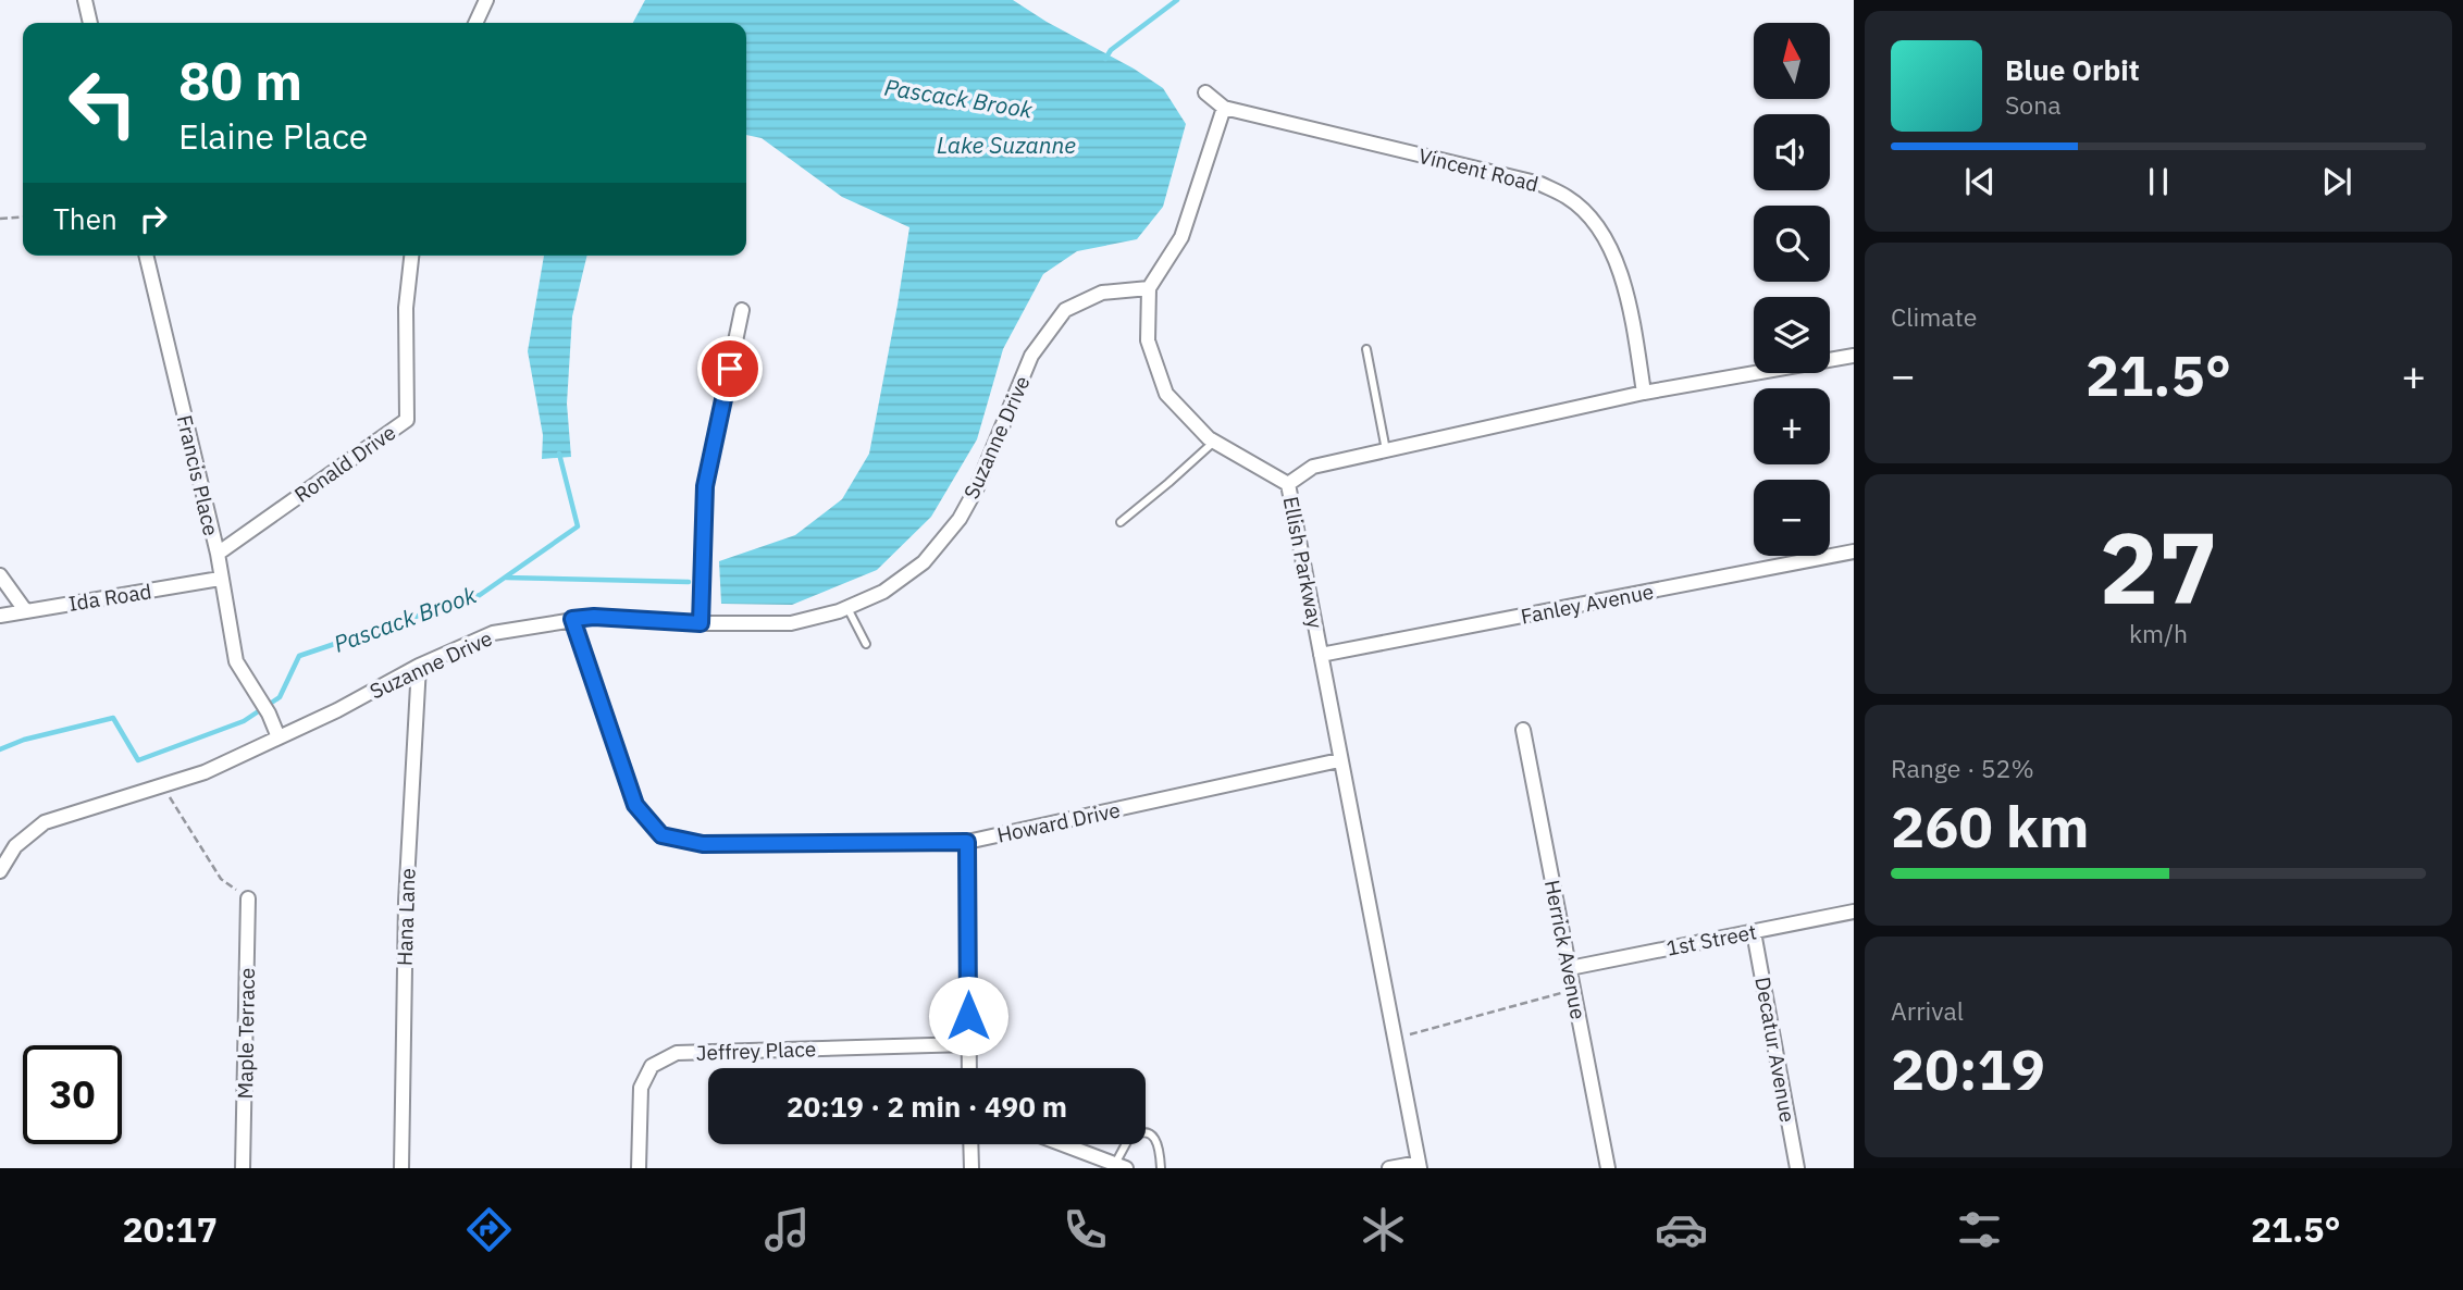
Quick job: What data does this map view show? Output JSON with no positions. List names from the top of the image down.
{
  "streets": {
    "street": [
      "Vincent Road",
      "Suzanne Drive",
      "Ronald Drive",
      "Francis Place",
      "Ellish Parkway",
      "Ida Road",
      "Fanley Avenue",
      "Howard Drive",
      "Hana Lane",
      "1st Street",
      "Herrick Avenue",
      "Maple Terrace",
      "Decatur Avenue",
      "Jeffrey Place"
    ]
  },
  "crossings": [
    ["Vincent Road", "Ellish Parkway"],
    ["Suzanne Drive", "Francis Place"],
    ["Suzanne Drive", "Hana Lane"],
    ["Ronald Drive", "Francis Place"],
    ["Francis Place", "Ida Road"],
    ["Ellish Parkway", "Fanley Avenue"],
    ["Ellish Parkway", "Howard Drive"],
    ["Howard Drive", "Jeffrey Place"],
    ["1st Street", "Herrick Avenue"],
    ["1st Street", "Decatur Avenue"]
  ],
  "water": ["Pascack Brook", "Lake Suzanne"],
  "north": "top",
  "page": {
    "map_buttons": ["+", "−"],
    "turn": ["80 m", "Elaine Place"],
    "song": ["Blue Orbit", "Sona"],
    "then": "Then",
    "tile": [
      "Climate",
      ["27", "km/h"],
      ["Range · 52%", "260 km"],
      ["Arrival", "20:19"]
    ],
    "heat": ["−", "21.5°", "+"],
    "limit": "30",
    "trip": "20:19 · 2 min · 490 m",
    "tabs": ["20:17", "21.5°"]
  }
}
